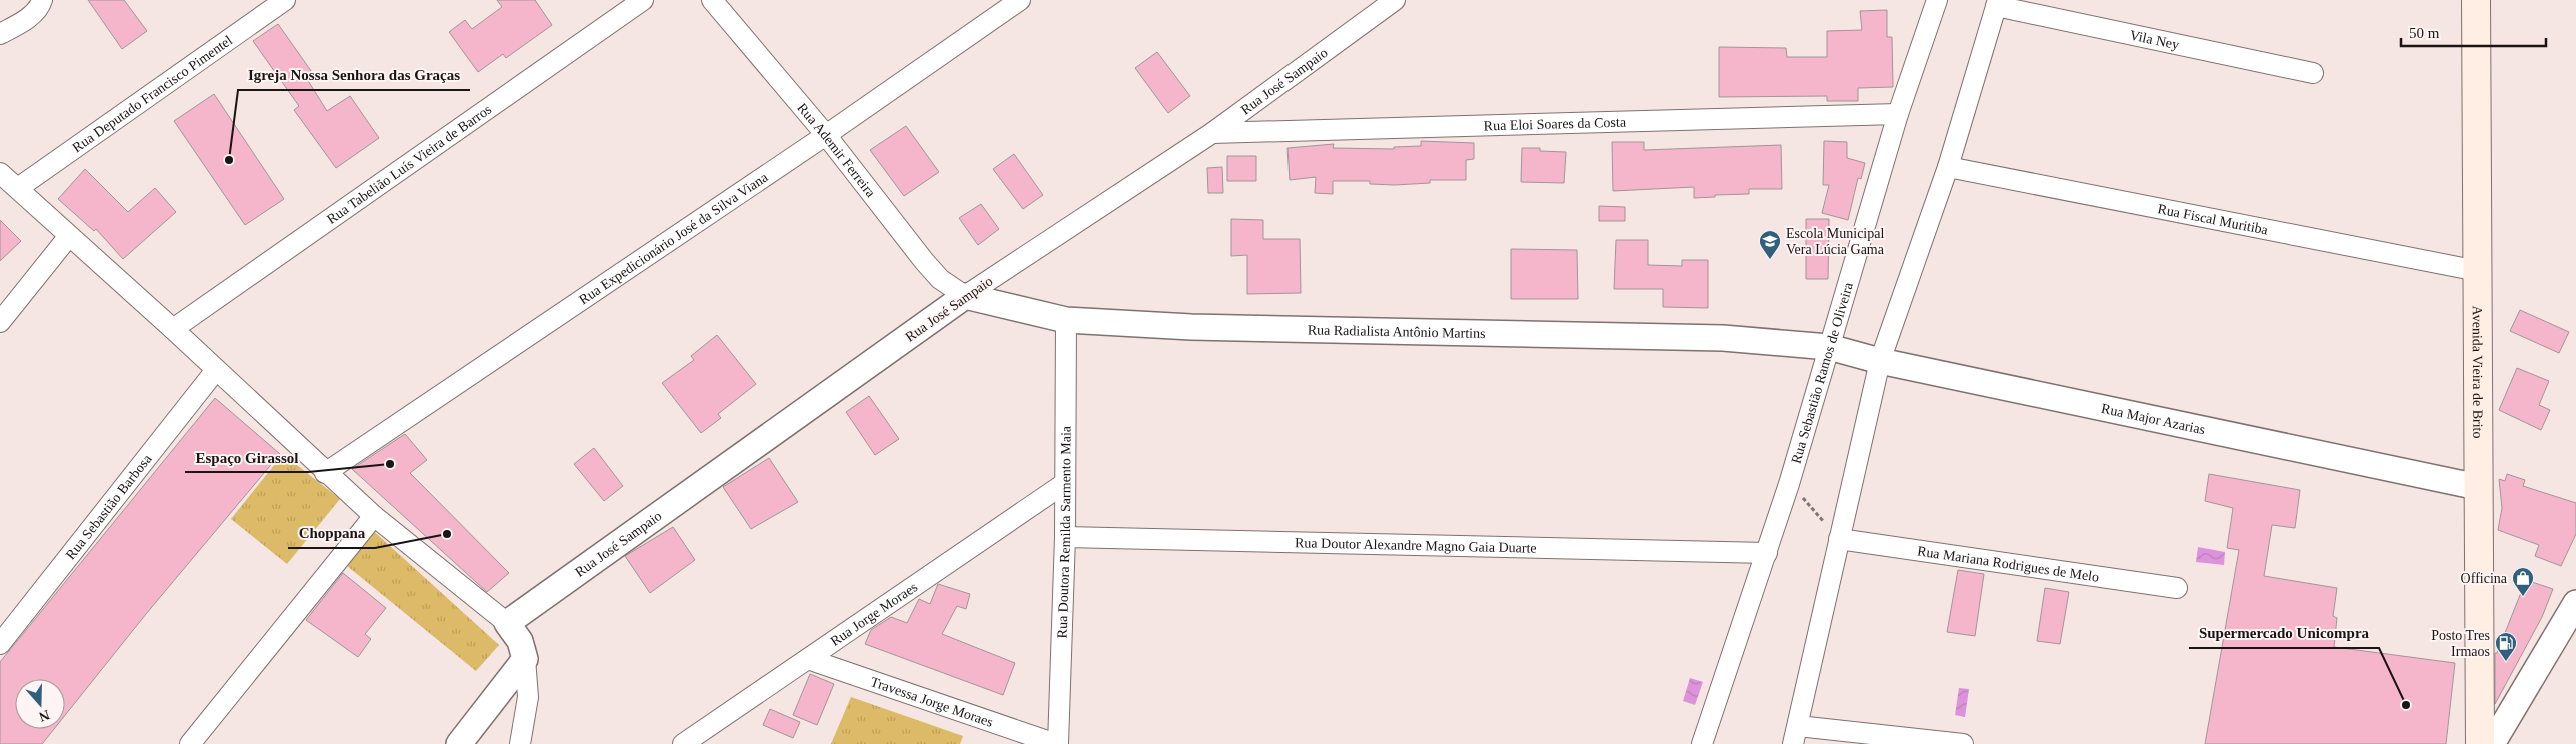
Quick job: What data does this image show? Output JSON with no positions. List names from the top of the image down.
{
  "streets": {
    "main road": ["Avenida Vieira de Brito"],
    "street": [
      "Vila Ney",
      "Rua José Sampaio",
      "Rua Deputado Francisco Pimentel",
      "Rua Eloi Soares da Costa",
      "Rua Ademir Ferreira",
      "Rua Tabelião Luís Vieira de Barros",
      "Rua Fiscal Muritiba",
      "Rua Expedicionário José da Silva Viana",
      "Rua Radialista Antônio Martins",
      "Rua Sebastião Ramos de Oliveira",
      "Rua Major Azarias",
      "Rua Sebastião Barbosa",
      "Rua Doutora Remilda Sarmento Maia",
      "Rua Doutor Alexandre Magno Gaia Duarte",
      "Rua Mariana Rodrigues de Melo",
      "Rua Jorge Moraes",
      "Travessa Jorge Moraes"
    ]
  },
  "crossings": [
    ["Rua José Sampaio", "Rua Eloi Soares da Costa"],
    ["Rua José Sampaio", "Rua Ademir Ferreira"],
    ["Rua José Sampaio", "Rua Radialista Antônio Martins"],
    ["Rua Eloi Soares da Costa", "Rua Sebastião Ramos de Oliveira"],
    ["Rua Ademir Ferreira", "Rua Expedicionário José da Silva Viana"],
    ["Rua Ademir Ferreira", "Rua Radialista Antônio Martins"],
    ["Rua Fiscal Muritiba", "Avenida Vieira de Brito"],
    ["Rua Radialista Antônio Martins", "Rua Sebastião Ramos de Oliveira"],
    ["Rua Radialista Antônio Martins", "Rua Major Azarias"],
    ["Rua Radialista Antônio Martins", "Rua Doutora Remilda Sarmento Maia"],
    ["Avenida Vieira de Brito", "Rua Major Azarias"],
    ["Rua Sebastião Ramos de Oliveira", "Rua Major Azarias"],
    ["Rua Sebastião Ramos de Oliveira", "Rua Doutor Alexandre Magno Gaia Duarte"],
    ["Rua Doutora Remilda Sarmento Maia", "Rua Doutor Alexandre Magno Gaia Duarte"],
    ["Rua Doutora Remilda Sarmento Maia", "Rua Jorge Moraes"],
    ["Rua Doutora Remilda Sarmento Maia", "Travessa Jorge Moraes"],
    ["Rua Jorge Moraes", "Travessa Jorge Moraes"]
  ],
  "places": {
    "other": [
      "Igreja Nossa Senhora das Graças",
      "Espaço Girassol",
      "Choppana",
      "Supermercado Unicompra"
    ],
    "school or university": ["Escola Municipal Vera Lúcia Gama"],
    "shop": ["Officina"],
    "fuel station": ["Posto Tres Irmaos"]
  },
  "scale_bar": "50 m",
  "north": "bottom"
}
